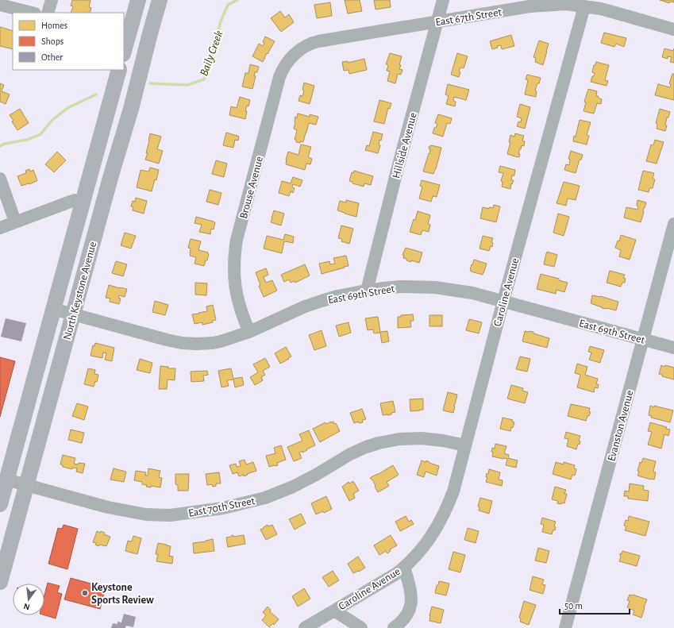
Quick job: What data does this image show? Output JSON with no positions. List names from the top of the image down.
{
  "streets": {
    "main road": ["North Keystone Avenue"],
    "street": [
      "East 67th Street",
      "Hillside Avenue",
      "Brouse Avenue",
      "Caroline Avenue",
      "East 69th Street",
      "Evanston Avenue",
      "East 70th Street"
    ]
  },
  "crossings": [
    ["East 67th Street", "Hillside Avenue"],
    ["East 67th Street", "Brouse Avenue"],
    ["East 67th Street", "Caroline Avenue"],
    ["Hillside Avenue", "East 69th Street"],
    ["Brouse Avenue", "East 69th Street"],
    ["North Keystone Avenue", "East 69th Street"],
    ["North Keystone Avenue", "East 70th Street"],
    ["Caroline Avenue", "East 69th Street"],
    ["Caroline Avenue", "East 70th Street"],
    ["East 69th Street", "Evanston Avenue"]
  ],
  "water": ["Baily Creek"],
  "places": ["Keystone Sports Review"],
  "legend": ["Homes", "Shops", "Other"],
  "scale_bar": "50 m",
  "north": "bottom"
}
